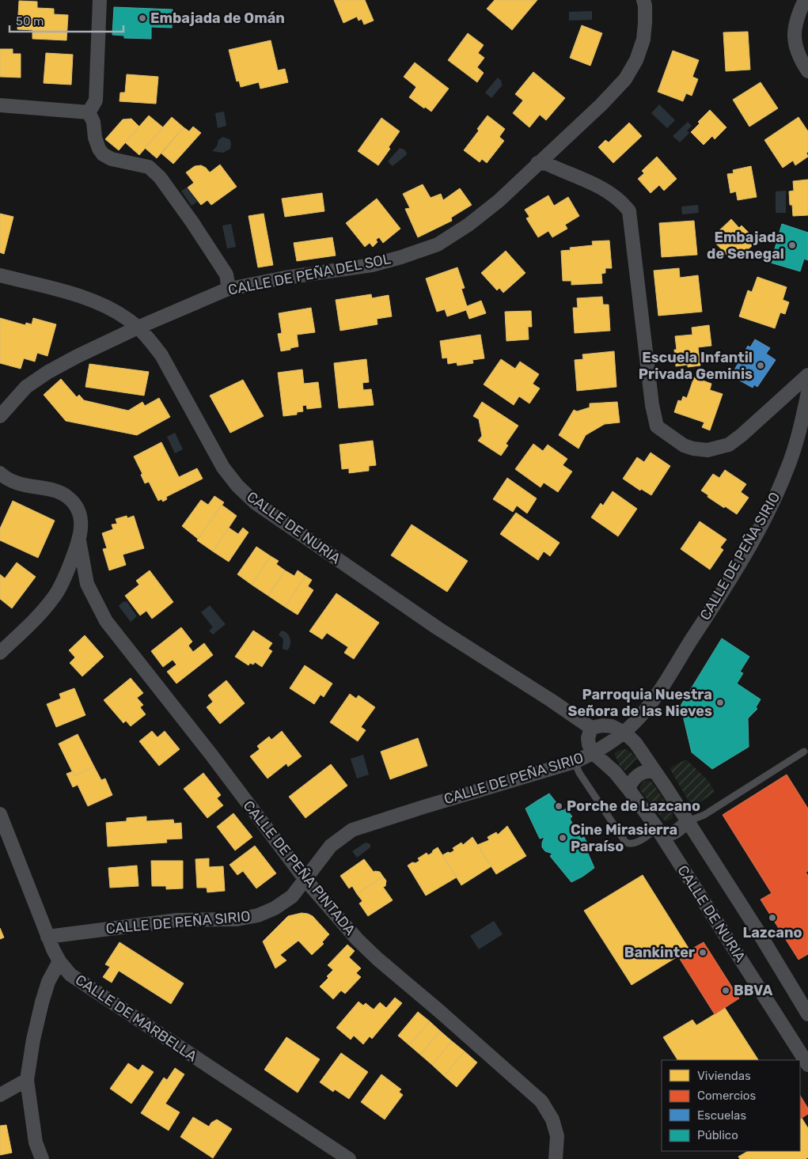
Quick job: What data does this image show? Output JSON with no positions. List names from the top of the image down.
{
  "streets": {
    "street": [
      "CALLE DE PEÑA DEL SOL",
      "CALLE DE NURIA",
      "CALLE DE PEÑA SIRIO",
      "CALLE DE PEÑA PINTADA",
      "CALLE DE MARBELLA"
    ]
  },
  "crossings": [
    ["CALLE DE PEÑA DEL SOL", "CALLE DE NURIA"],
    ["CALLE DE NURIA", "CALLE DE PEÑA SIRIO"],
    ["CALLE DE PEÑA SIRIO", "CALLE DE PEÑA PINTADA"],
    ["CALLE DE PEÑA SIRIO", "CALLE DE MARBELLA"]
  ],
  "places": [
    "Embajada de Omán",
    "Embajada de Senegal",
    "Escuela Infantil Privada Geminis",
    "Parroquia Nuestra Señora de las Nieves",
    "Porche de Lazcano",
    "Cine Mirasierra Paraíso",
    "Lazcano",
    "Bankinter",
    "BBVA"
  ],
  "legend": [
    "Viviendas",
    "Comercios",
    "Escuelas",
    "Público"
  ],
  "scale_bar": "50 m"
}
